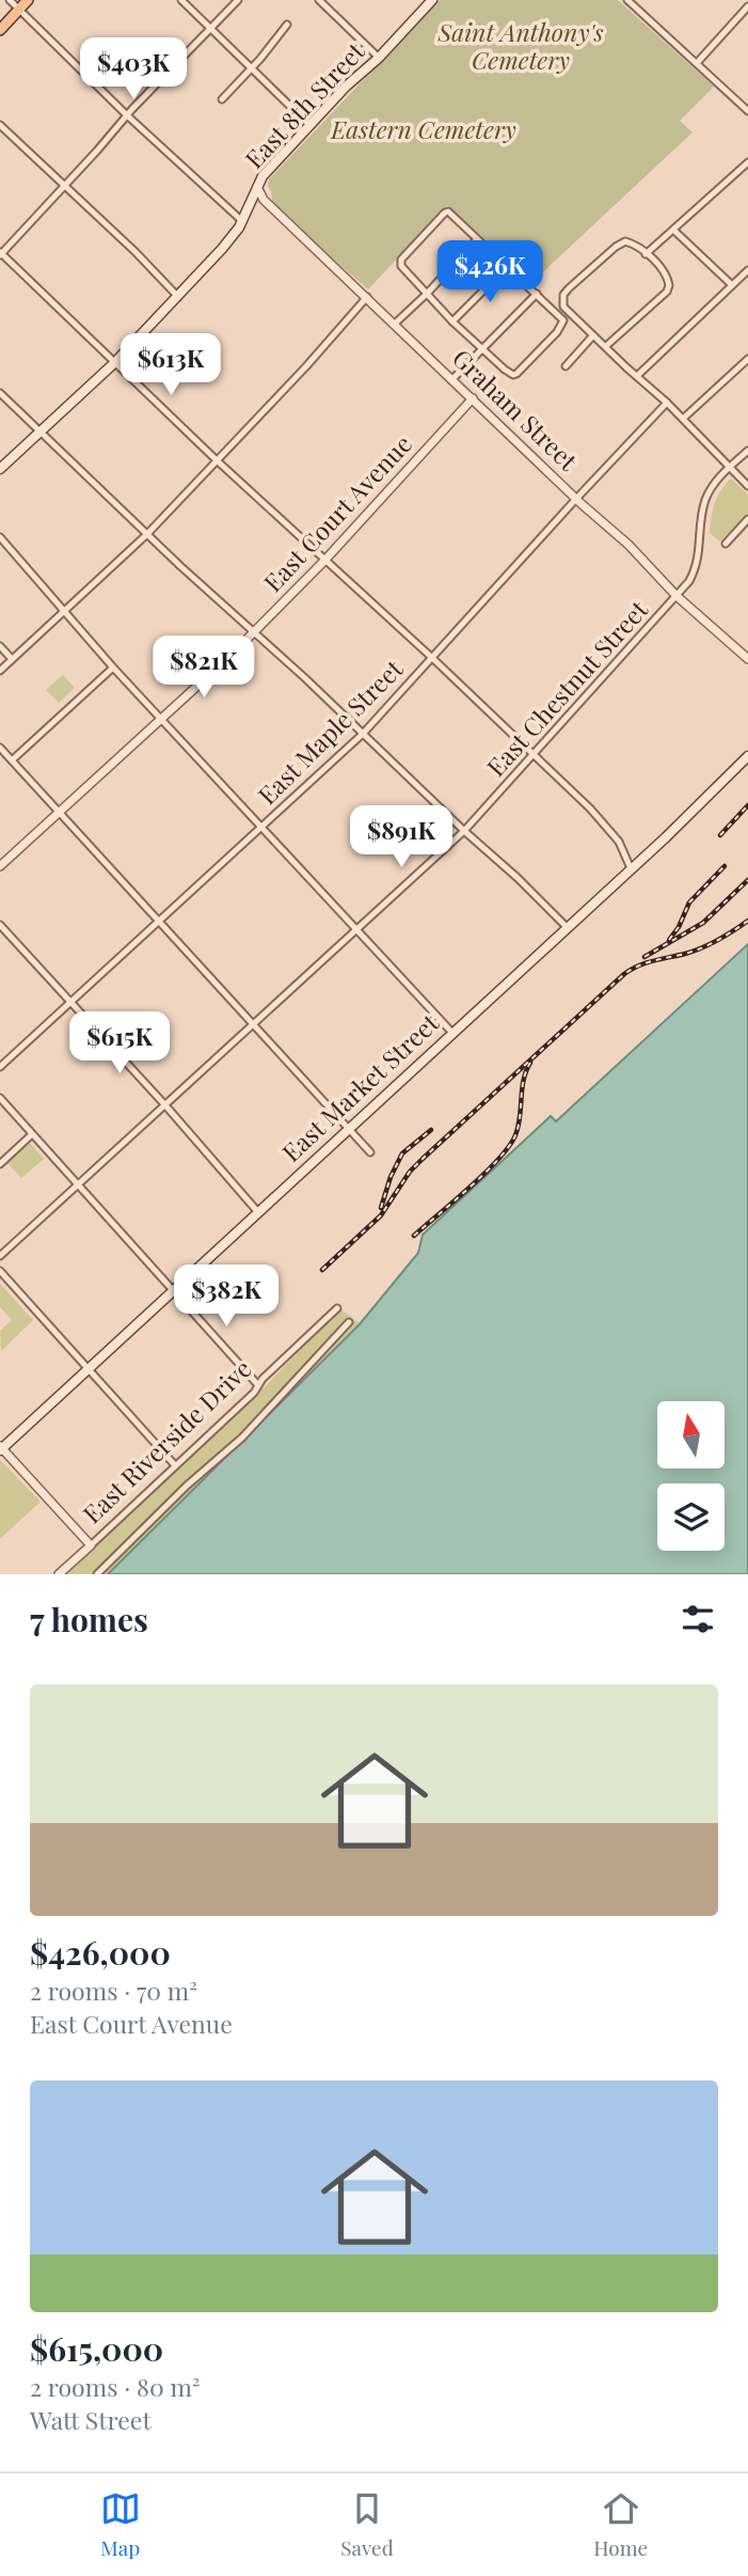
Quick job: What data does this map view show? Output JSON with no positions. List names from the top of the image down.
{
  "streets": {
    "main road": ["East 8th Street", "East Market Street"],
    "street": [
      "Graham Street",
      "East Court Avenue",
      "East Chestnut Street",
      "East Maple Street",
      "East Riverside Drive"
    ]
  },
  "crossings": [
    ["East 8th Street", "Graham Street"],
    ["Graham Street", "East Court Avenue"],
    ["Graham Street", "East Chestnut Street"],
    ["Graham Street", "East Maple Street"]
  ],
  "parks": ["Saint Anthony's Cemetery", "Eastern Cemetery"],
  "north": "top",
  "page": {
    "price": [
      "$403K",
      "$426K",
      "$613K",
      "$821K",
      "$891K",
      "$615K",
      "$382K"
    ],
    "heading": "7 homes",
    "list": [
      {
        "name": "$426,000",
        "note": "2 rooms · 70 m² · East Court Avenue"
      },
      {
        "name": "$615,000",
        "note": "2 rooms · 80 m² · Watt Street"
      }
    ],
    "tabs": ["Map", "Saved", "Home"]
  }
}
